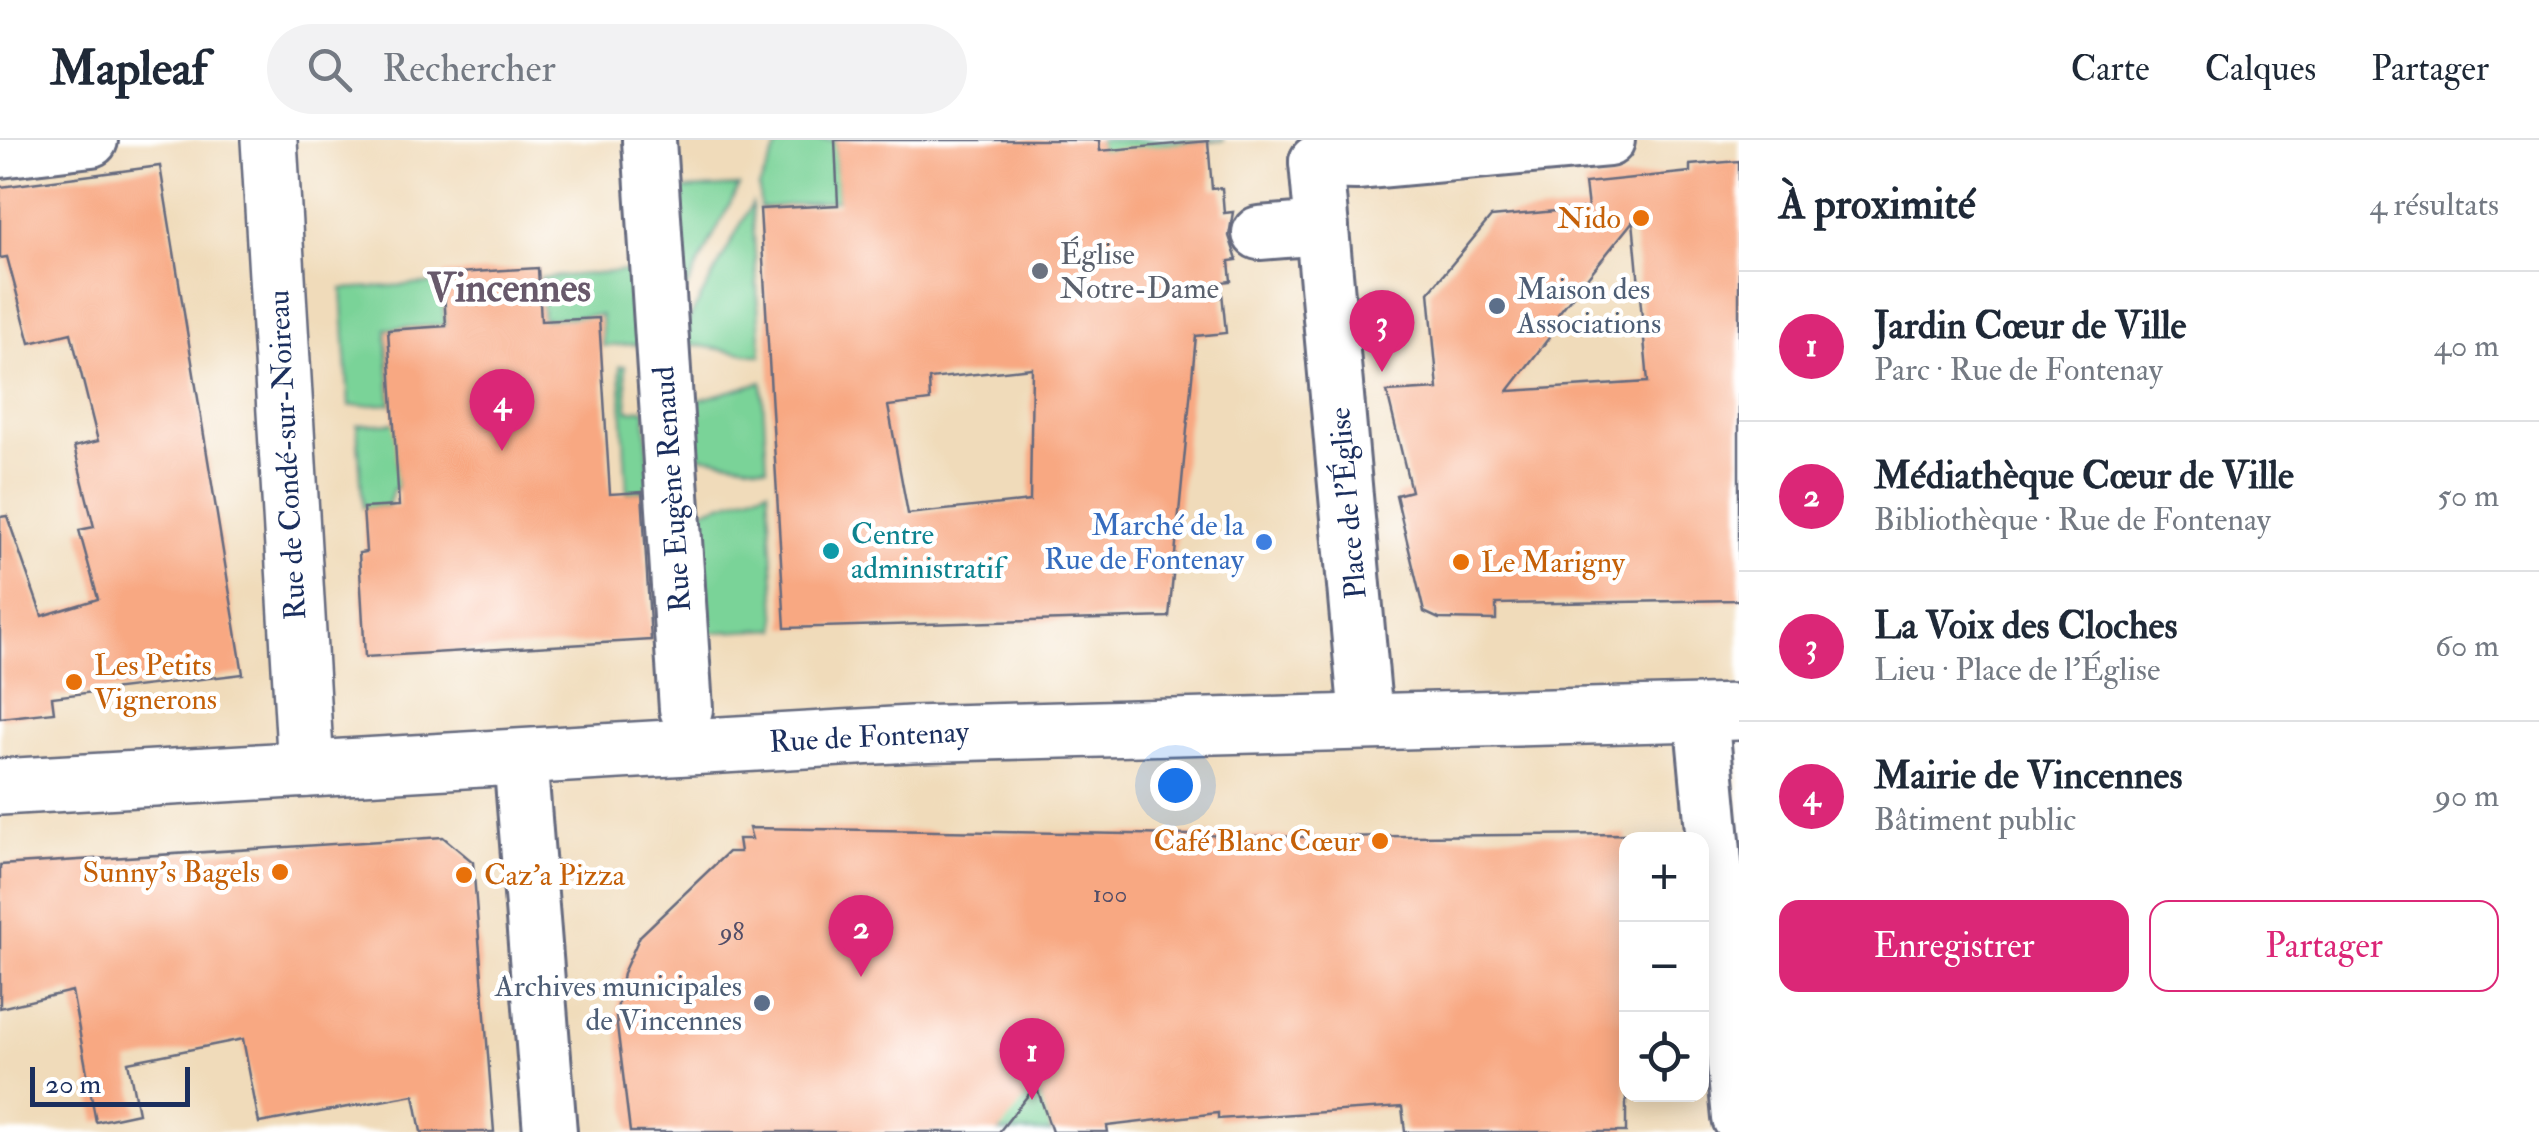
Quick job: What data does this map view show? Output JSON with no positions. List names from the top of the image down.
{
  "streets": {
    "main road": ["Rue de Condé-sur-Noireau", "Rue de Fontenay"],
    "street": ["Rue Eugène Renaud", "Place de l'Église"]
  },
  "crossings": [
    ["Rue de Condé-sur-Noireau", "Rue de Fontenay"],
    ["Place de l'Église", "Rue de Fontenay"]
  ],
  "districts": ["Vincennes"],
  "places": [
    "Nido",
    "Église Notre-Dame",
    "Maison des Associations",
    "Marché de la Rue de Fontenay",
    "Centre administratif",
    "Le Marigny",
    "Les Petits Vignerons",
    "Café Blanc Cœur",
    "Sunny's Bagels",
    "Caz'a Pizza",
    "Archives municipales de Vincennes"
  ],
  "house_numbers": ["100", "98"],
  "scale_bar": "20 m",
  "page": {
    "header": "Mapleaf",
    "search": "Rechercher",
    "nav": ["Carte", "Calques", "Partager"],
    "heading": ["À proximité", "4 résultats"],
    "list": [
      {
        "mark": "1",
        "name": "Jardin Cœur de Ville",
        "note": "Parc · Rue de Fontenay",
        "value": "40 m"
      },
      {
        "mark": "2",
        "name": "Médiathèque Cœur de Ville",
        "note": "Bibliothèque · Rue de Fontenay",
        "value": "50 m"
      },
      {
        "mark": "3",
        "name": "La Voix des Cloches",
        "note": "Lieu · Place de l'Église",
        "value": "60 m"
      },
      {
        "mark": "4",
        "name": "Mairie de Vincennes",
        "note": "Bâtiment public",
        "value": "90 m"
      }
    ],
    "pins": [
      "3",
      "4",
      "2",
      "1"
    ],
    "map_buttons": ["+", "−"],
    "buttons": ["Enregistrer", "Partager"],
    "scale": "20 m"
  }
}
